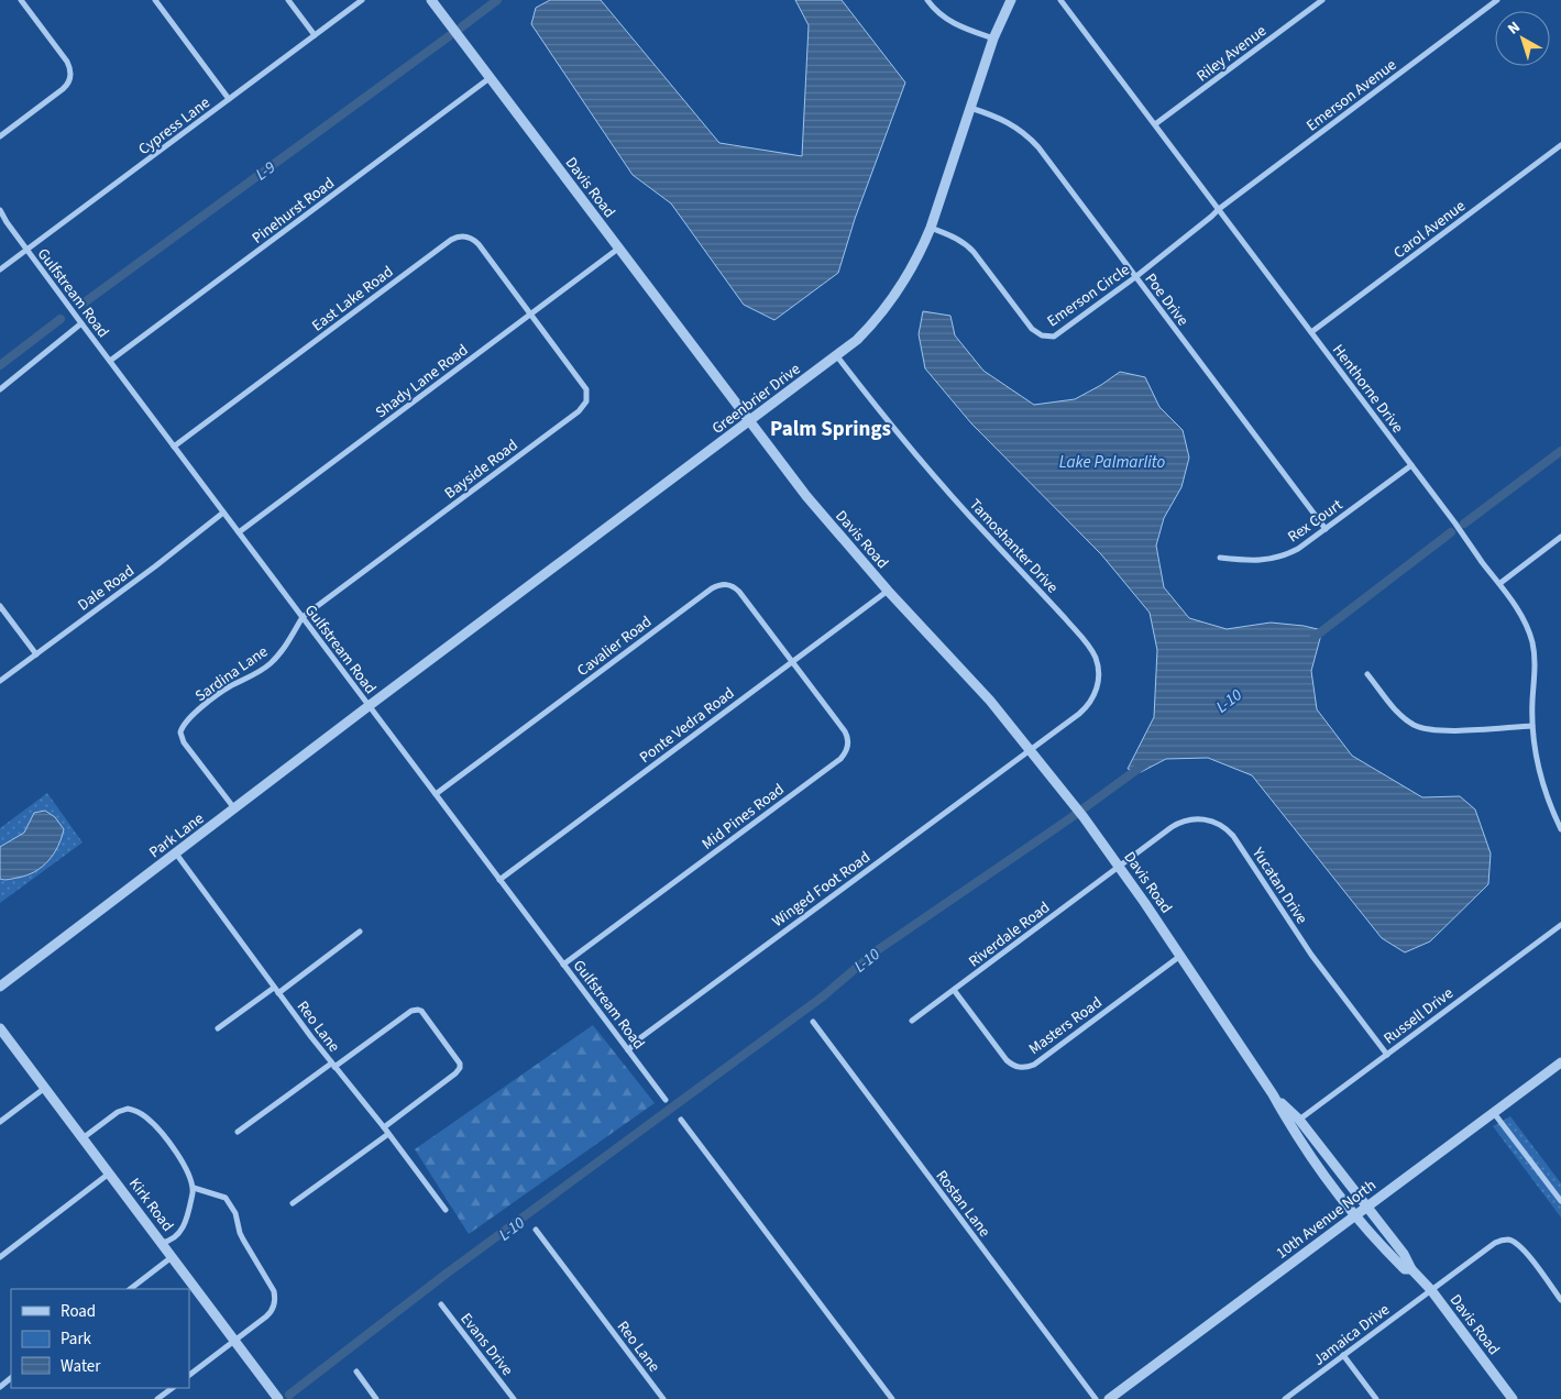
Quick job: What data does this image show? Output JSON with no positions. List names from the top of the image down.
{
  "streets": {
    "street": [
      "Riley Avenue",
      "Emerson Avenue",
      "Cypress Lane",
      "Davis Road",
      "Pinehurst Road",
      "Carol Avenue",
      "Gulfstream Road",
      "Emerson Circle",
      "East Lake Road",
      "Poe Drive",
      "Shady Lane Road",
      "Henthorne Drive",
      "Greenbrier Drive",
      "Bayside Road",
      "Rex Court",
      "Tamoshanter Drive",
      "Dale Road",
      "Cavalier Road",
      "Sardina Lane",
      "Ponte Vedra Road",
      "Mid Pines Road",
      "Park Lane",
      "Yucatan Drive",
      "Winged Foot Road",
      "Riverdale Road",
      "Russell Drive",
      "Masters Road",
      "Reo Lane",
      "Rostan Lane",
      "Kirk Road",
      "10th Avenue North",
      "Jamaica Drive",
      "Evans Drive"
    ]
  },
  "crossings": [
    ["Riley Avenue", "Henthorne Drive"],
    ["Emerson Avenue", "Emerson Circle"],
    ["Emerson Avenue", "Henthorne Drive"],
    ["Cypress Lane", "Gulfstream Road"],
    ["Davis Road", "Pinehurst Road"],
    ["Davis Road", "Shady Lane Road"],
    ["Davis Road", "Greenbrier Drive"],
    ["Davis Road", "Tamoshanter Drive"],
    ["Davis Road", "Ponte Vedra Road"],
    ["Davis Road", "Yucatan Drive"],
    ["Davis Road", "Winged Foot Road"],
    ["Davis Road", "Riverdale Road"],
    ["Davis Road", "Russell Drive"],
    ["Davis Road", "Masters Road"],
    ["Davis Road", "10th Avenue North"],
    ["Davis Road", "Jamaica Drive"],
    ["Pinehurst Road", "Gulfstream Road"],
    ["Carol Avenue", "Henthorne Drive"],
    ["Gulfstream Road", "East Lake Road"],
    ["Gulfstream Road", "Shady Lane Road"],
    ["Gulfstream Road", "Greenbrier Drive"],
    ["Gulfstream Road", "Bayside Road"],
    ["Gulfstream Road", "Dale Road"],
    ["Gulfstream Road", "Cavalier Road"],
    ["Gulfstream Road", "Sardina Lane"],
    ["Gulfstream Road", "Ponte Vedra Road"],
    ["Gulfstream Road", "Mid Pines Road"],
    ["Gulfstream Road", "Park Lane"],
    ["Gulfstream Road", "Winged Foot Road"],
    ["Emerson Circle", "Poe Drive"],
    ["Emerson Circle", "Henthorne Drive"],
    ["Emerson Circle", "Greenbrier Drive"],
    ["East Lake Road", "Shady Lane Road"],
    ["East Lake Road", "Bayside Road"],
    ["Poe Drive", "Greenbrier Drive"],
    ["Poe Drive", "Rex Court"],
    ["Shady Lane Road", "Bayside Road"],
    ["Henthorne Drive", "Rex Court"],
    ["Greenbrier Drive", "Tamoshanter Drive"],
    ["Greenbrier Drive", "Park Lane"],
    ["Bayside Road", "Sardina Lane"],
    ["Tamoshanter Drive", "Winged Foot Road"],
    ["Cavalier Road", "Ponte Vedra Road"],
    ["Cavalier Road", "Mid Pines Road"],
    ["Sardina Lane", "Park Lane"],
    ["Ponte Vedra Road", "Mid Pines Road"],
    ["Park Lane", "Reo Lane"],
    ["Yucatan Drive", "Riverdale Road"],
    ["Yucatan Drive", "Russell Drive"],
    ["Riverdale Road", "Masters Road"]
  ],
  "districts": ["Palm Springs"],
  "water": ["L-9", "Lake Palmarlito", "L-10"],
  "legend": ["Road", "Park", "Water"],
  "north": "top left"
}
